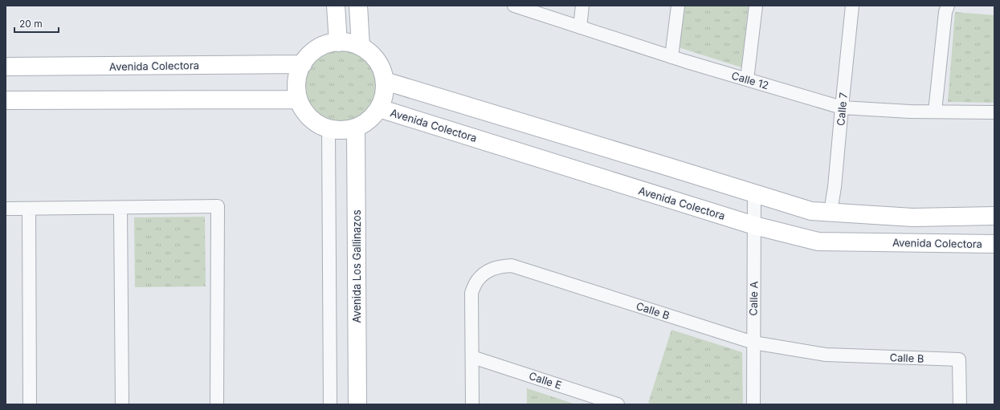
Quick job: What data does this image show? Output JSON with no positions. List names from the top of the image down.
{
  "streets": {
    "street": [
      "Avenida Colectora",
      "Calle 12",
      "Calle 7",
      "Avenida Los Gallinazos",
      "Calle A",
      "Calle B",
      "Calle E"
    ]
  },
  "crossings": [
    ["Avenida Colectora", "Avenida Los Gallinazos"],
    ["Avenida Colectora", "Calle A"],
    ["Calle 12", "Calle 7"],
    ["Calle A", "Calle B"],
    ["Calle B", "Calle E"]
  ],
  "scale_bar": "20 m"
}
